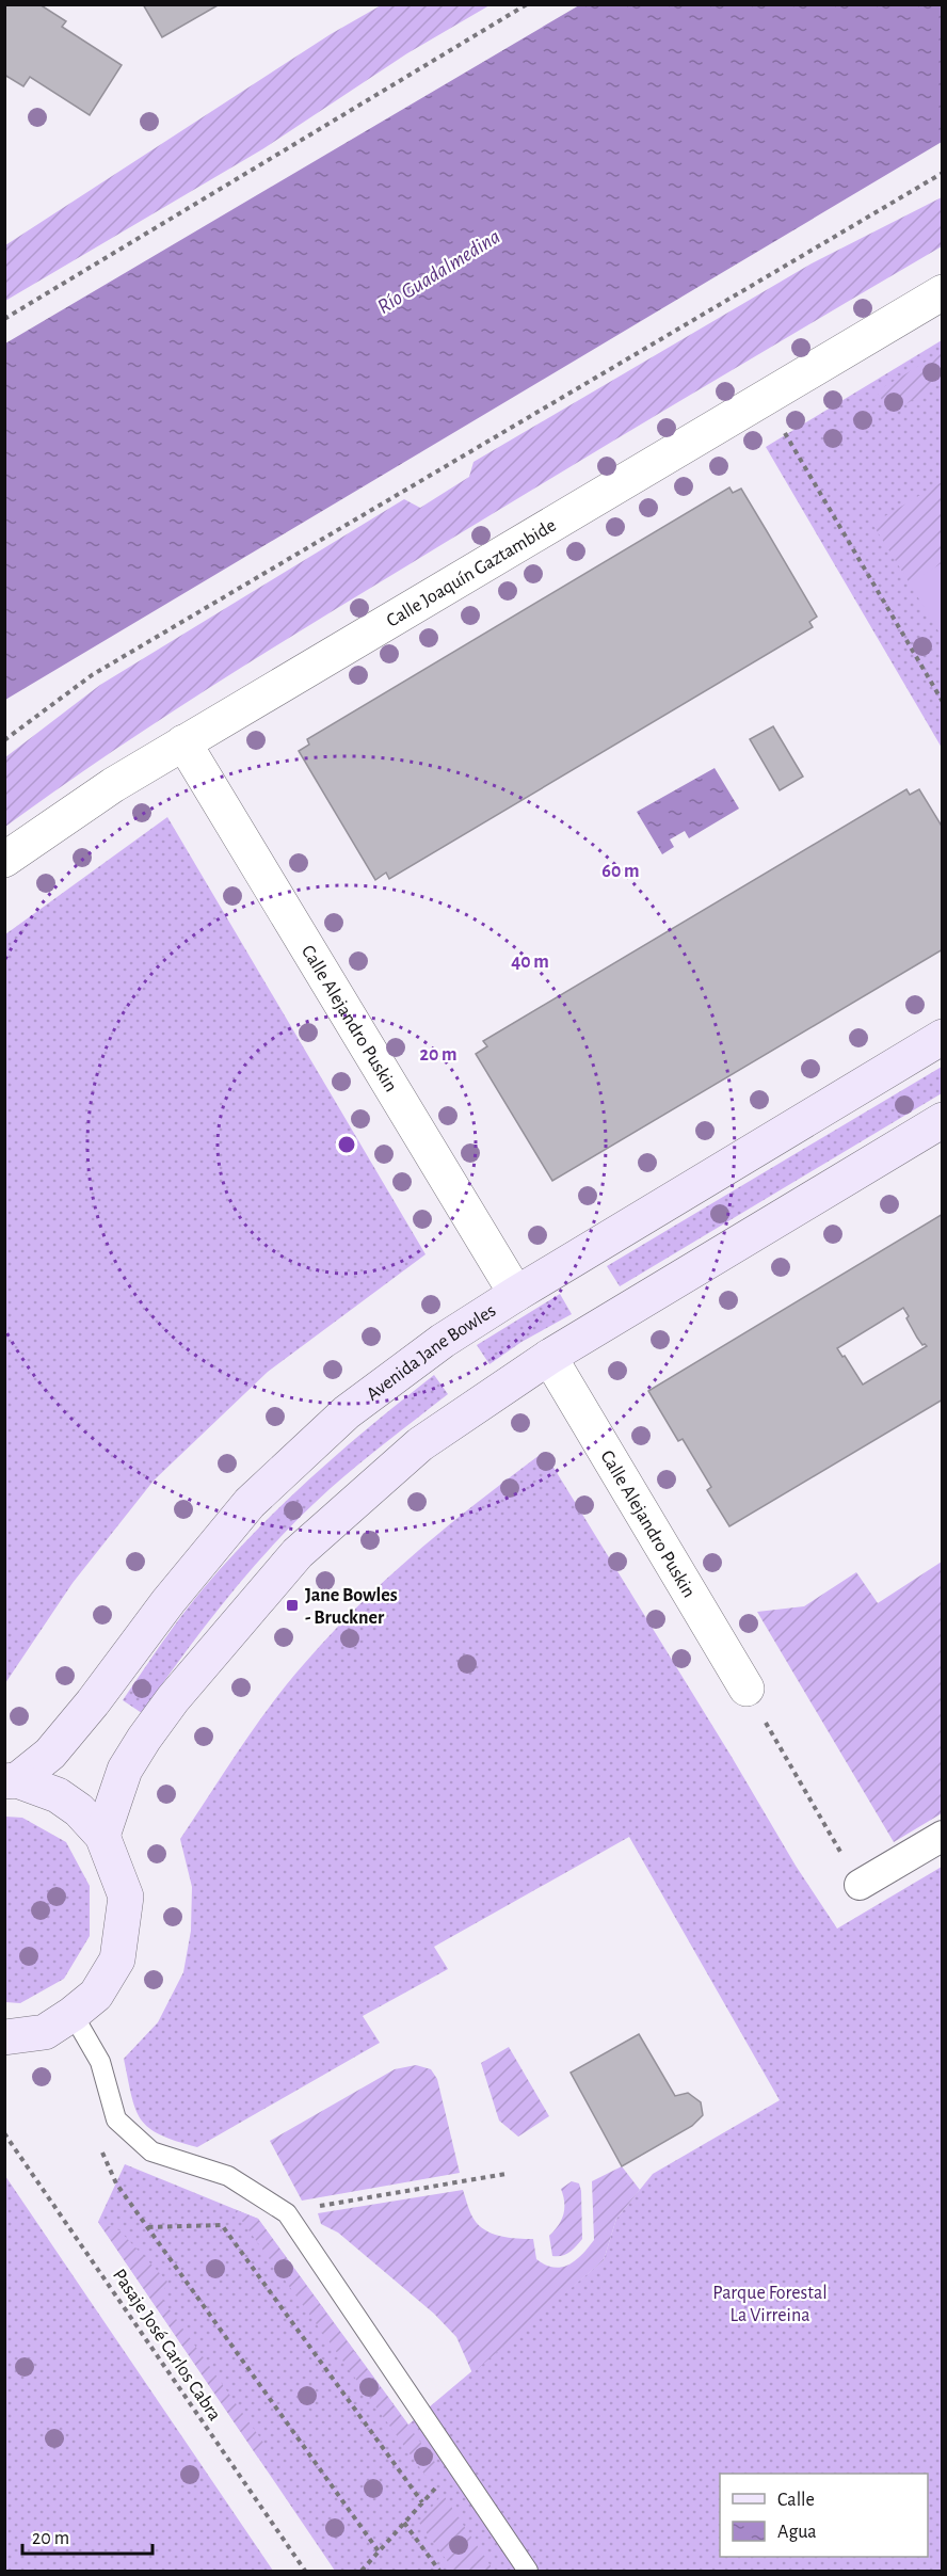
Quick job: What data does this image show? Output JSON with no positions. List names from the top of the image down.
{
  "streets": {
    "main road": ["Avenida Jane Bowles"],
    "street": ["Calle Joaquín Gaztambide", "Calle Alejandro Puskin"],
    "path": ["Pasaje José Carlos Cabra"]
  },
  "crossings": [
    ["Calle Joaquín Gaztambide", "Calle Alejandro Puskin"],
    ["Calle Alejandro Puskin", "Avenida Jane Bowles"]
  ],
  "water": ["Río Guadalmedina"],
  "parks": ["Parque Forestal La Virreina"],
  "places": {
    "transit": ["Jane Bowles - Bruckner"]
  },
  "legend": ["Calle", "Agua"],
  "scale_bar": "20 m",
  "rings": ["60 m", "40 m", "20 m"]
}
